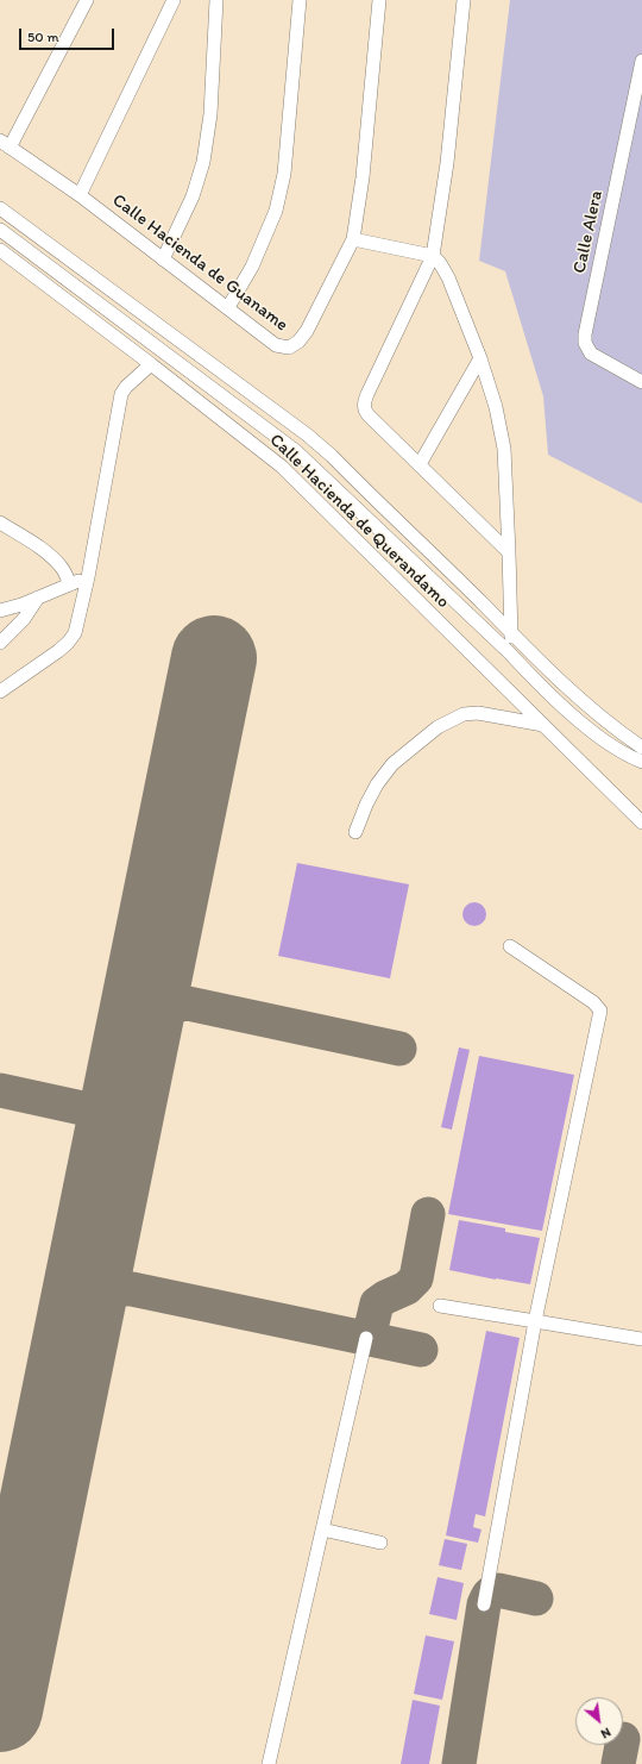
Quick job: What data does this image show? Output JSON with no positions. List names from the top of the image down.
{
  "streets": {
    "street": ["Calle Alera", "Calle Hacienda de Guaname", "Calle Hacienda de Querandamo"]
  },
  "scale_bar": "50 m",
  "north": "bottom right"
}
